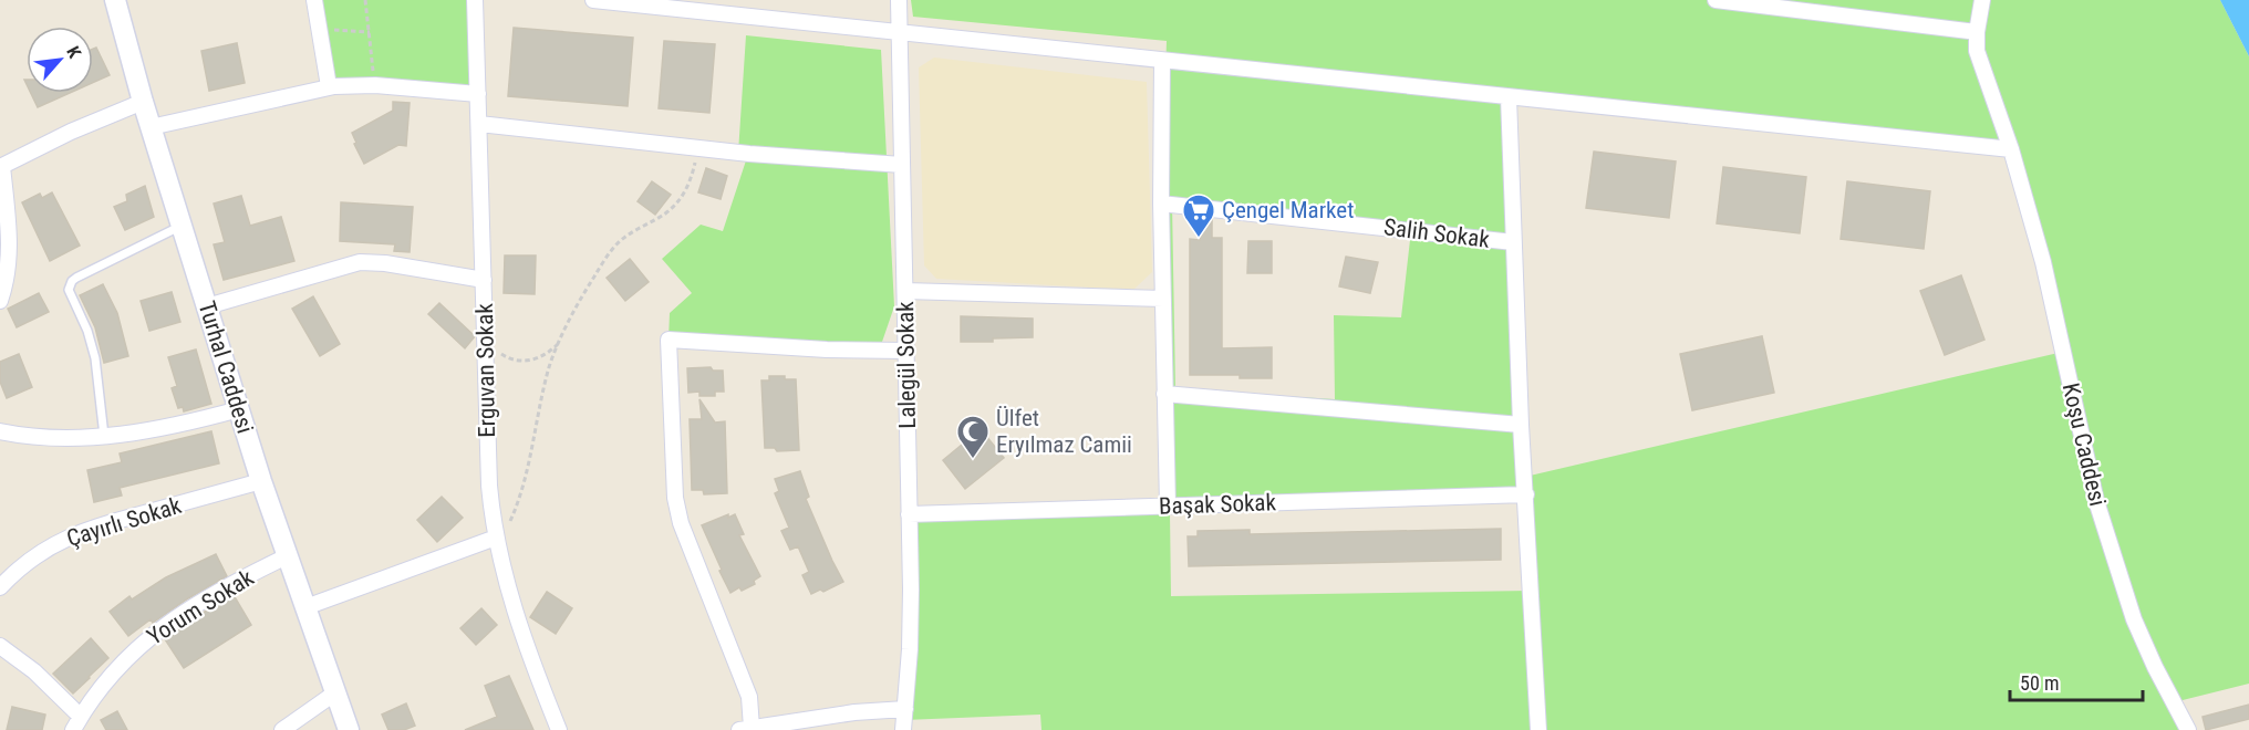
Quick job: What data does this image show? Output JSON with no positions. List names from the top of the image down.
{
  "streets": {
    "street": [
      "Salih Sokak",
      "Lalegül Sokak",
      "Turhal Caddesi",
      "Erguvan Sokak",
      "Koşu Caddesi",
      "Başak Sokak",
      "Çayırlı Sokak",
      "Yorum Sokak"
    ]
  },
  "crossings": [
    ["Lalegül Sokak", "Başak Sokak"],
    ["Turhal Caddesi", "Çayırlı Sokak"],
    ["Turhal Caddesi", "Yorum Sokak"]
  ],
  "places": {
    "supermarket": ["Çengel Market"],
    "mosque": ["Ülfet Eryılmaz Camii"]
  },
  "scale_bar": "50 m",
  "north": "top right"
}
